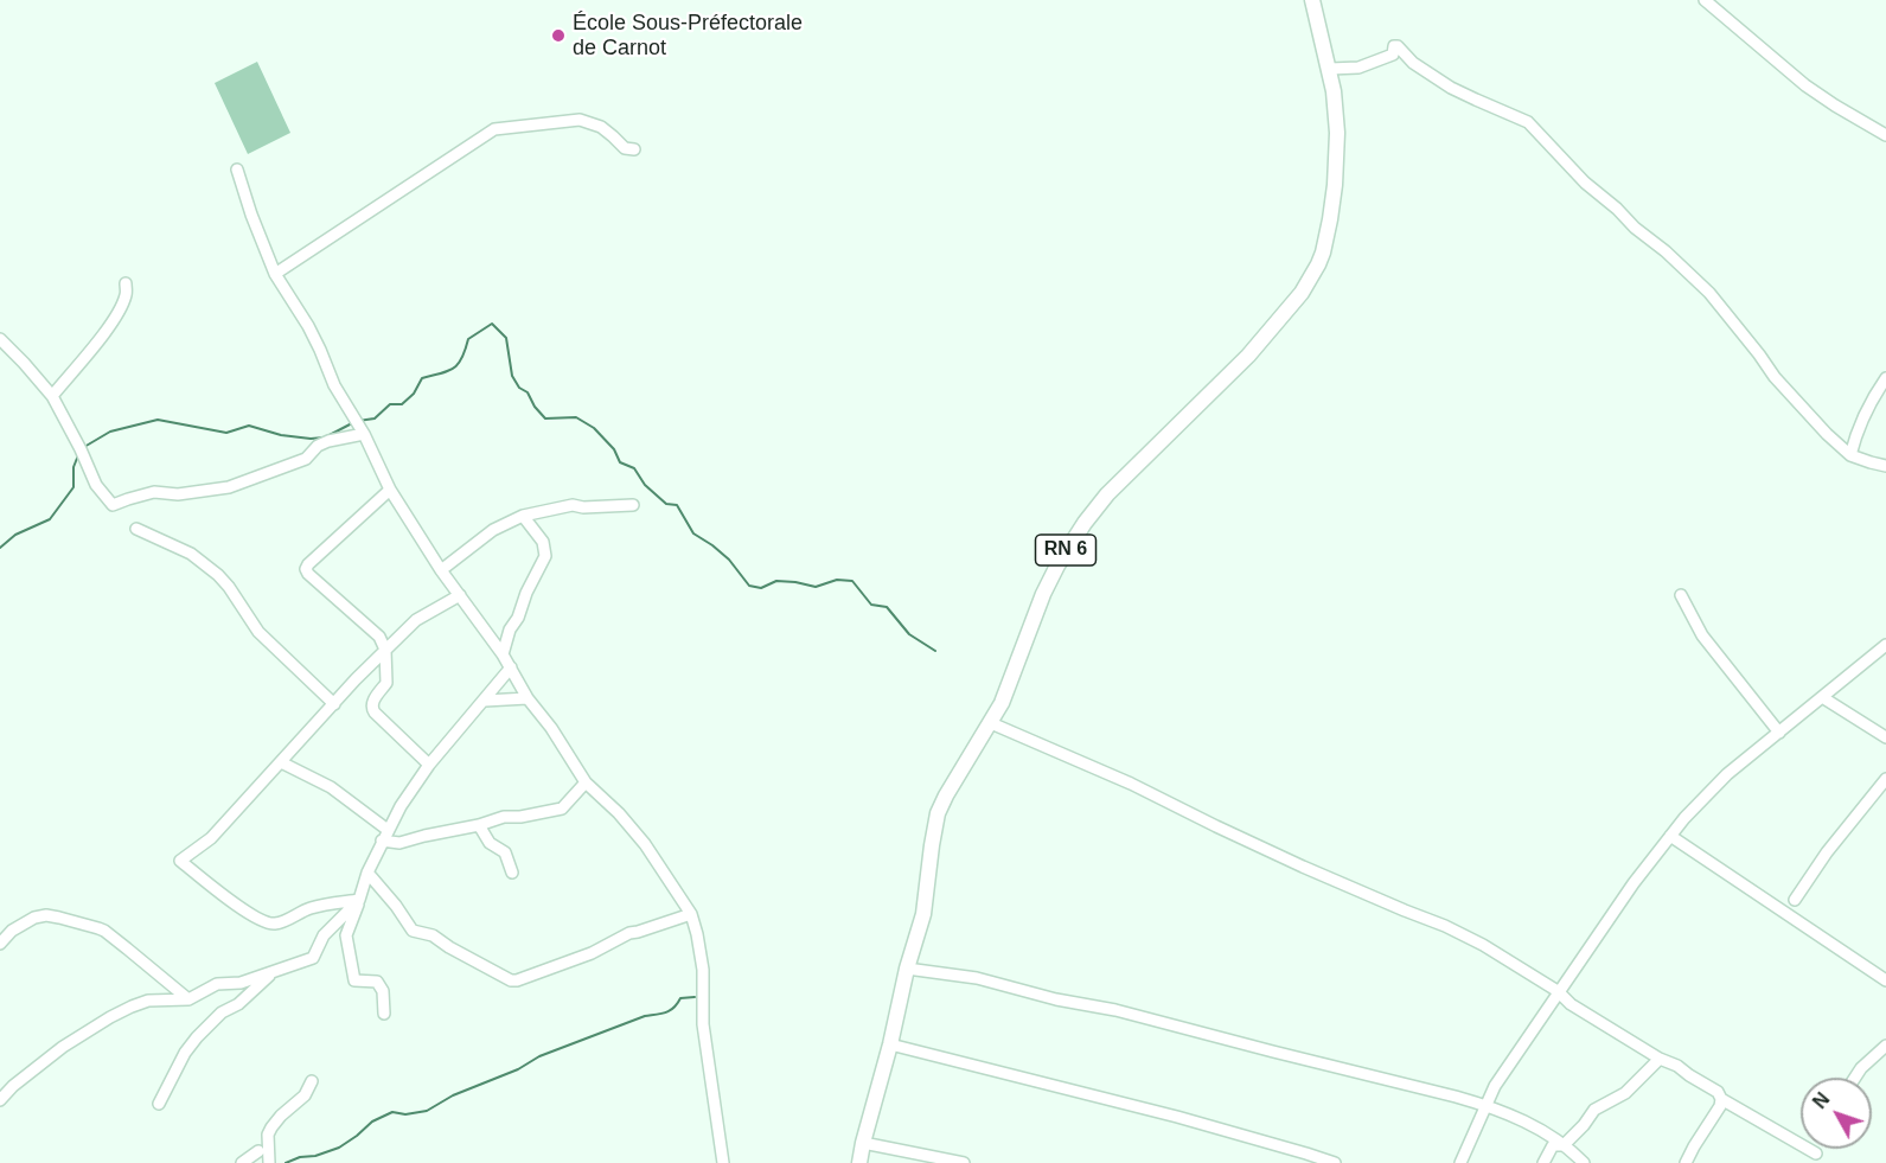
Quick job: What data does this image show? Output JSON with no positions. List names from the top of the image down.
{
  "streets": {
    "main road": ["RN 6"]
  },
  "places": ["École Sous-Préfectorale de Carnot"],
  "north": "top left"
}
